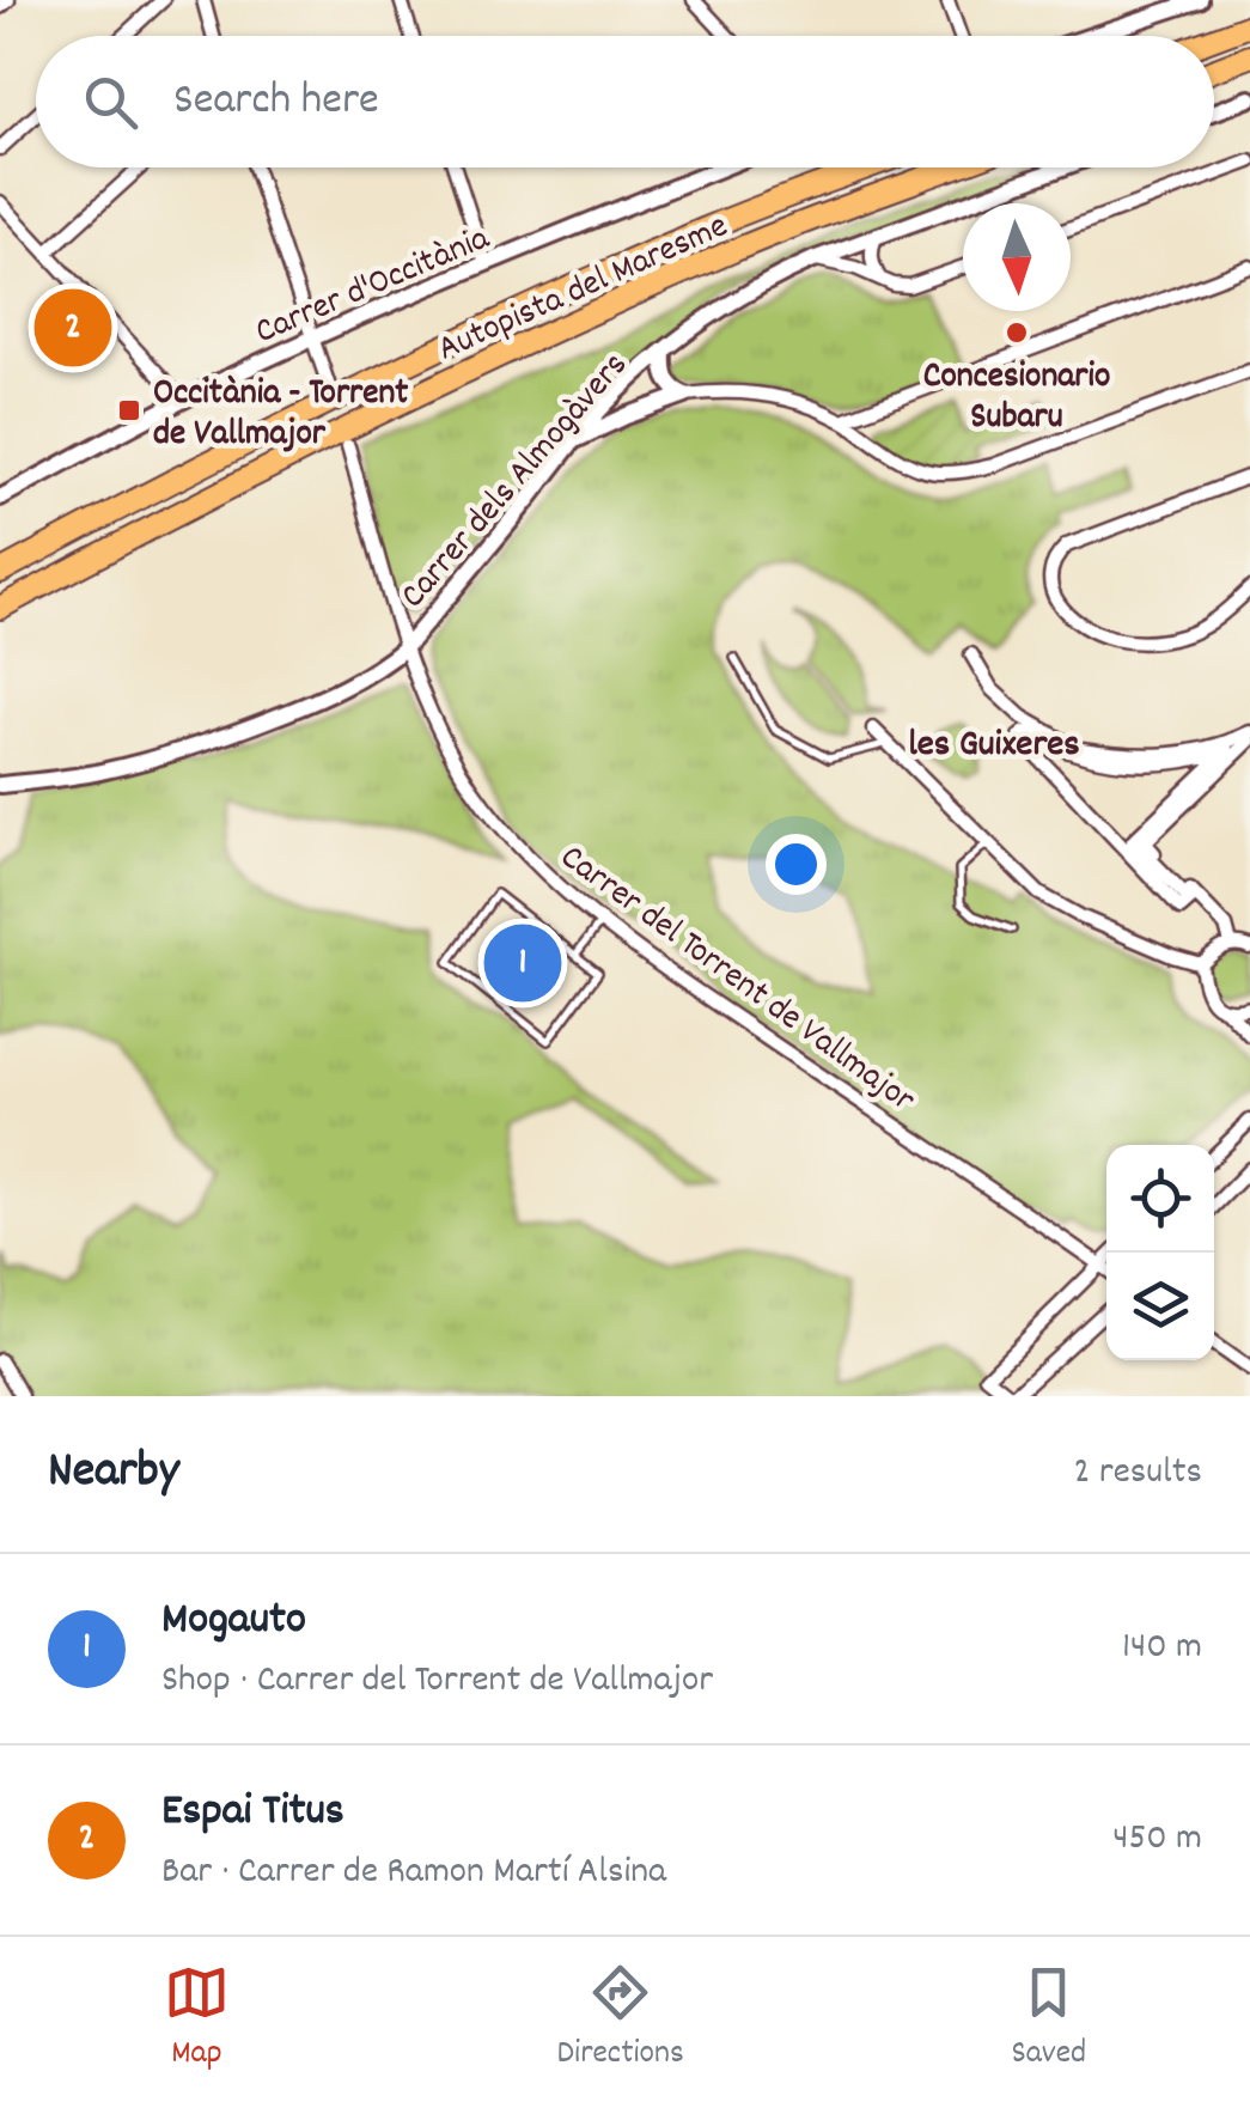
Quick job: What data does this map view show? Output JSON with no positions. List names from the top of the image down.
{
  "streets": {
    "highway": ["Autopista del Maresme"],
    "street": ["Carrer d'Occitània", "Carrer dels Almogàvers", "Carrer del Torrent de Vallmajor"]
  },
  "crossings": [
    ["Carrer dels Almogàvers", "Carrer del Torrent de Vallmajor"]
  ],
  "districts": ["les Guixeres"],
  "places": {
    "other": ["Concesionario Subaru"],
    "transit": ["Occitània - Torrent de Vallmajor"]
  },
  "north": "bottom",
  "page": {
    "search": "Search here",
    "pins": ["2", "1"],
    "heading": ["Nearby", "2 results"],
    "list": [
      {
        "mark": "1",
        "name": "Mogauto",
        "note": "Shop · Carrer del Torrent de Vallmajor",
        "value": "140 m"
      },
      {
        "mark": "2",
        "name": "Espai Titus",
        "note": "Bar · Carrer de Ramon Martí Alsina",
        "value": "450 m"
      }
    ],
    "nav": ["Map", "Directions", "Saved"]
  }
}
